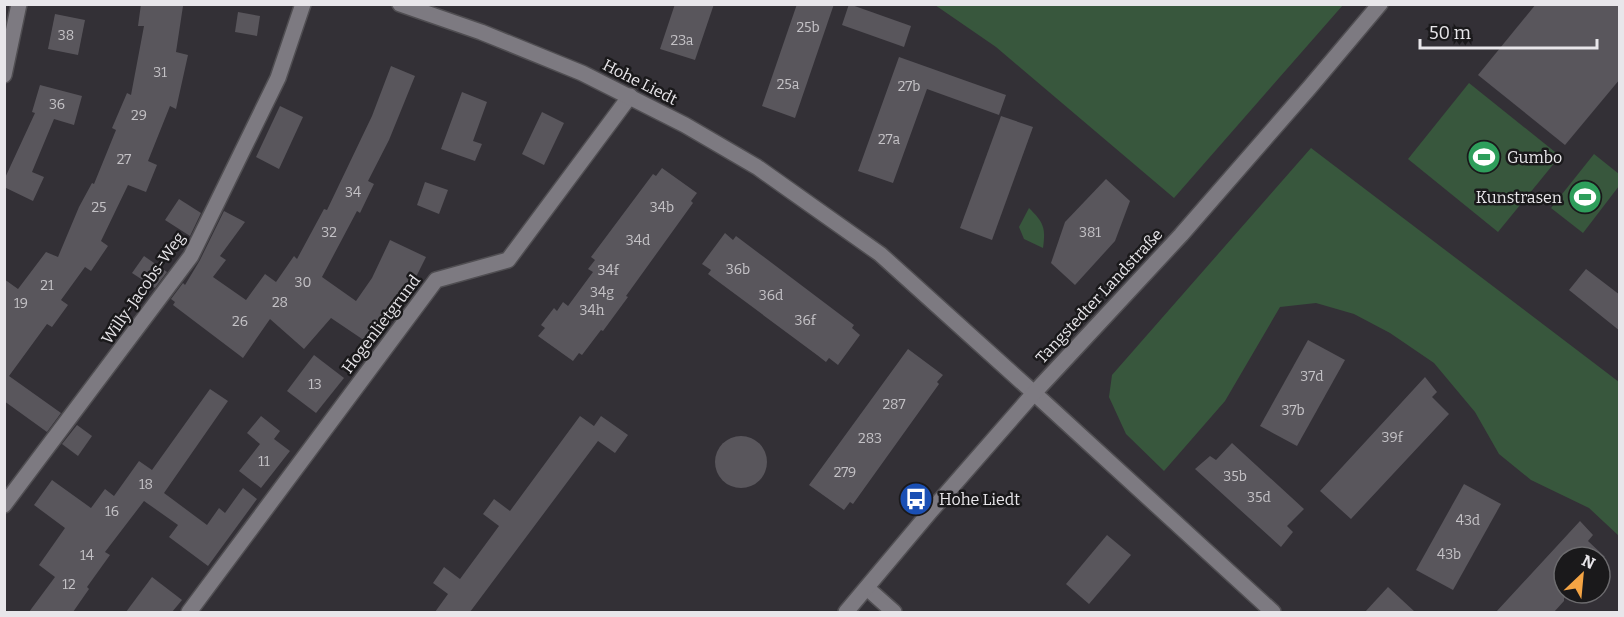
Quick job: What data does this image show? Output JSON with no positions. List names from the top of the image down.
{
  "streets": {
    "street": [
      "Hohe Liedt",
      "Willy-Jacobs-Weg",
      "Tangstedter Landstraße",
      "Hogenlietgrund"
    ]
  },
  "crossings": [
    ["Hohe Liedt", "Tangstedter Landstraße"],
    ["Hohe Liedt", "Hogenlietgrund"]
  ],
  "places": {
    "sports": ["Gumbo", "Kunstrasen"],
    "bus stop": ["Hohe Liedt"]
  },
  "house_numbers": [
    "25b",
    "38",
    "23a",
    "31",
    "25a",
    "27b",
    "36",
    "29",
    "27a",
    "27",
    "34",
    "25",
    "34b",
    "32",
    "381",
    "34d",
    "36b",
    "34f",
    "30",
    "21",
    "34g",
    "36d",
    "28",
    "19",
    "34h",
    "36f",
    "26",
    "37d",
    "13",
    "287",
    "37b",
    "39f",
    "283",
    "11",
    "279",
    "35b",
    "18",
    "35d",
    "16",
    "43d",
    "43b",
    "14",
    "12"
  ],
  "scale_bar": "50 m",
  "north": "top right"
}
